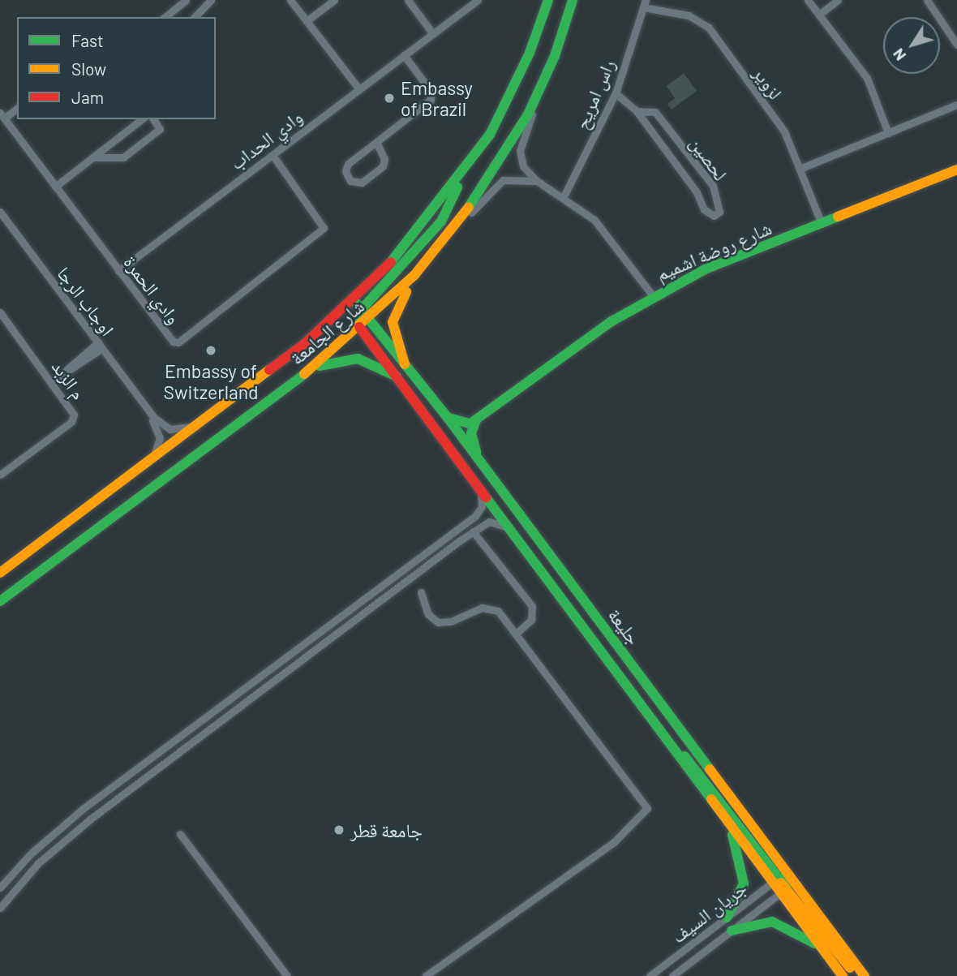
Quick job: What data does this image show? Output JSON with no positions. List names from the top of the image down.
{
  "streets": {
    "main road": ["شارع روضة اشميم", "شارع الجامعة", "جليعة"],
    "street": [
      "لزوير",
      "راس امريح",
      "وادي الحداب",
      "لحصين",
      "وادي الحمرة",
      "اوجاب الرجا",
      "م الزبد",
      "جريان السيف"
    ]
  },
  "crossings": [
    ["لزوير", "راس امريح"],
    ["لزوير", "شارع روضة اشميم"],
    ["راس امريح", "لحصين"],
    ["وادي الحداب", "وادي الحمرة"],
    ["اوجاب الرجا", "شارع الجامعة"],
    ["شارع الجامعة", "جليعة"],
    ["جليعة", "جريان السيف"]
  ],
  "places": ["Embassy of Brazil", "Embassy of Switzerland", "جامعة قطر"],
  "legend": ["Fast", "Slow", "Jam"],
  "north": "bottom left"
}
